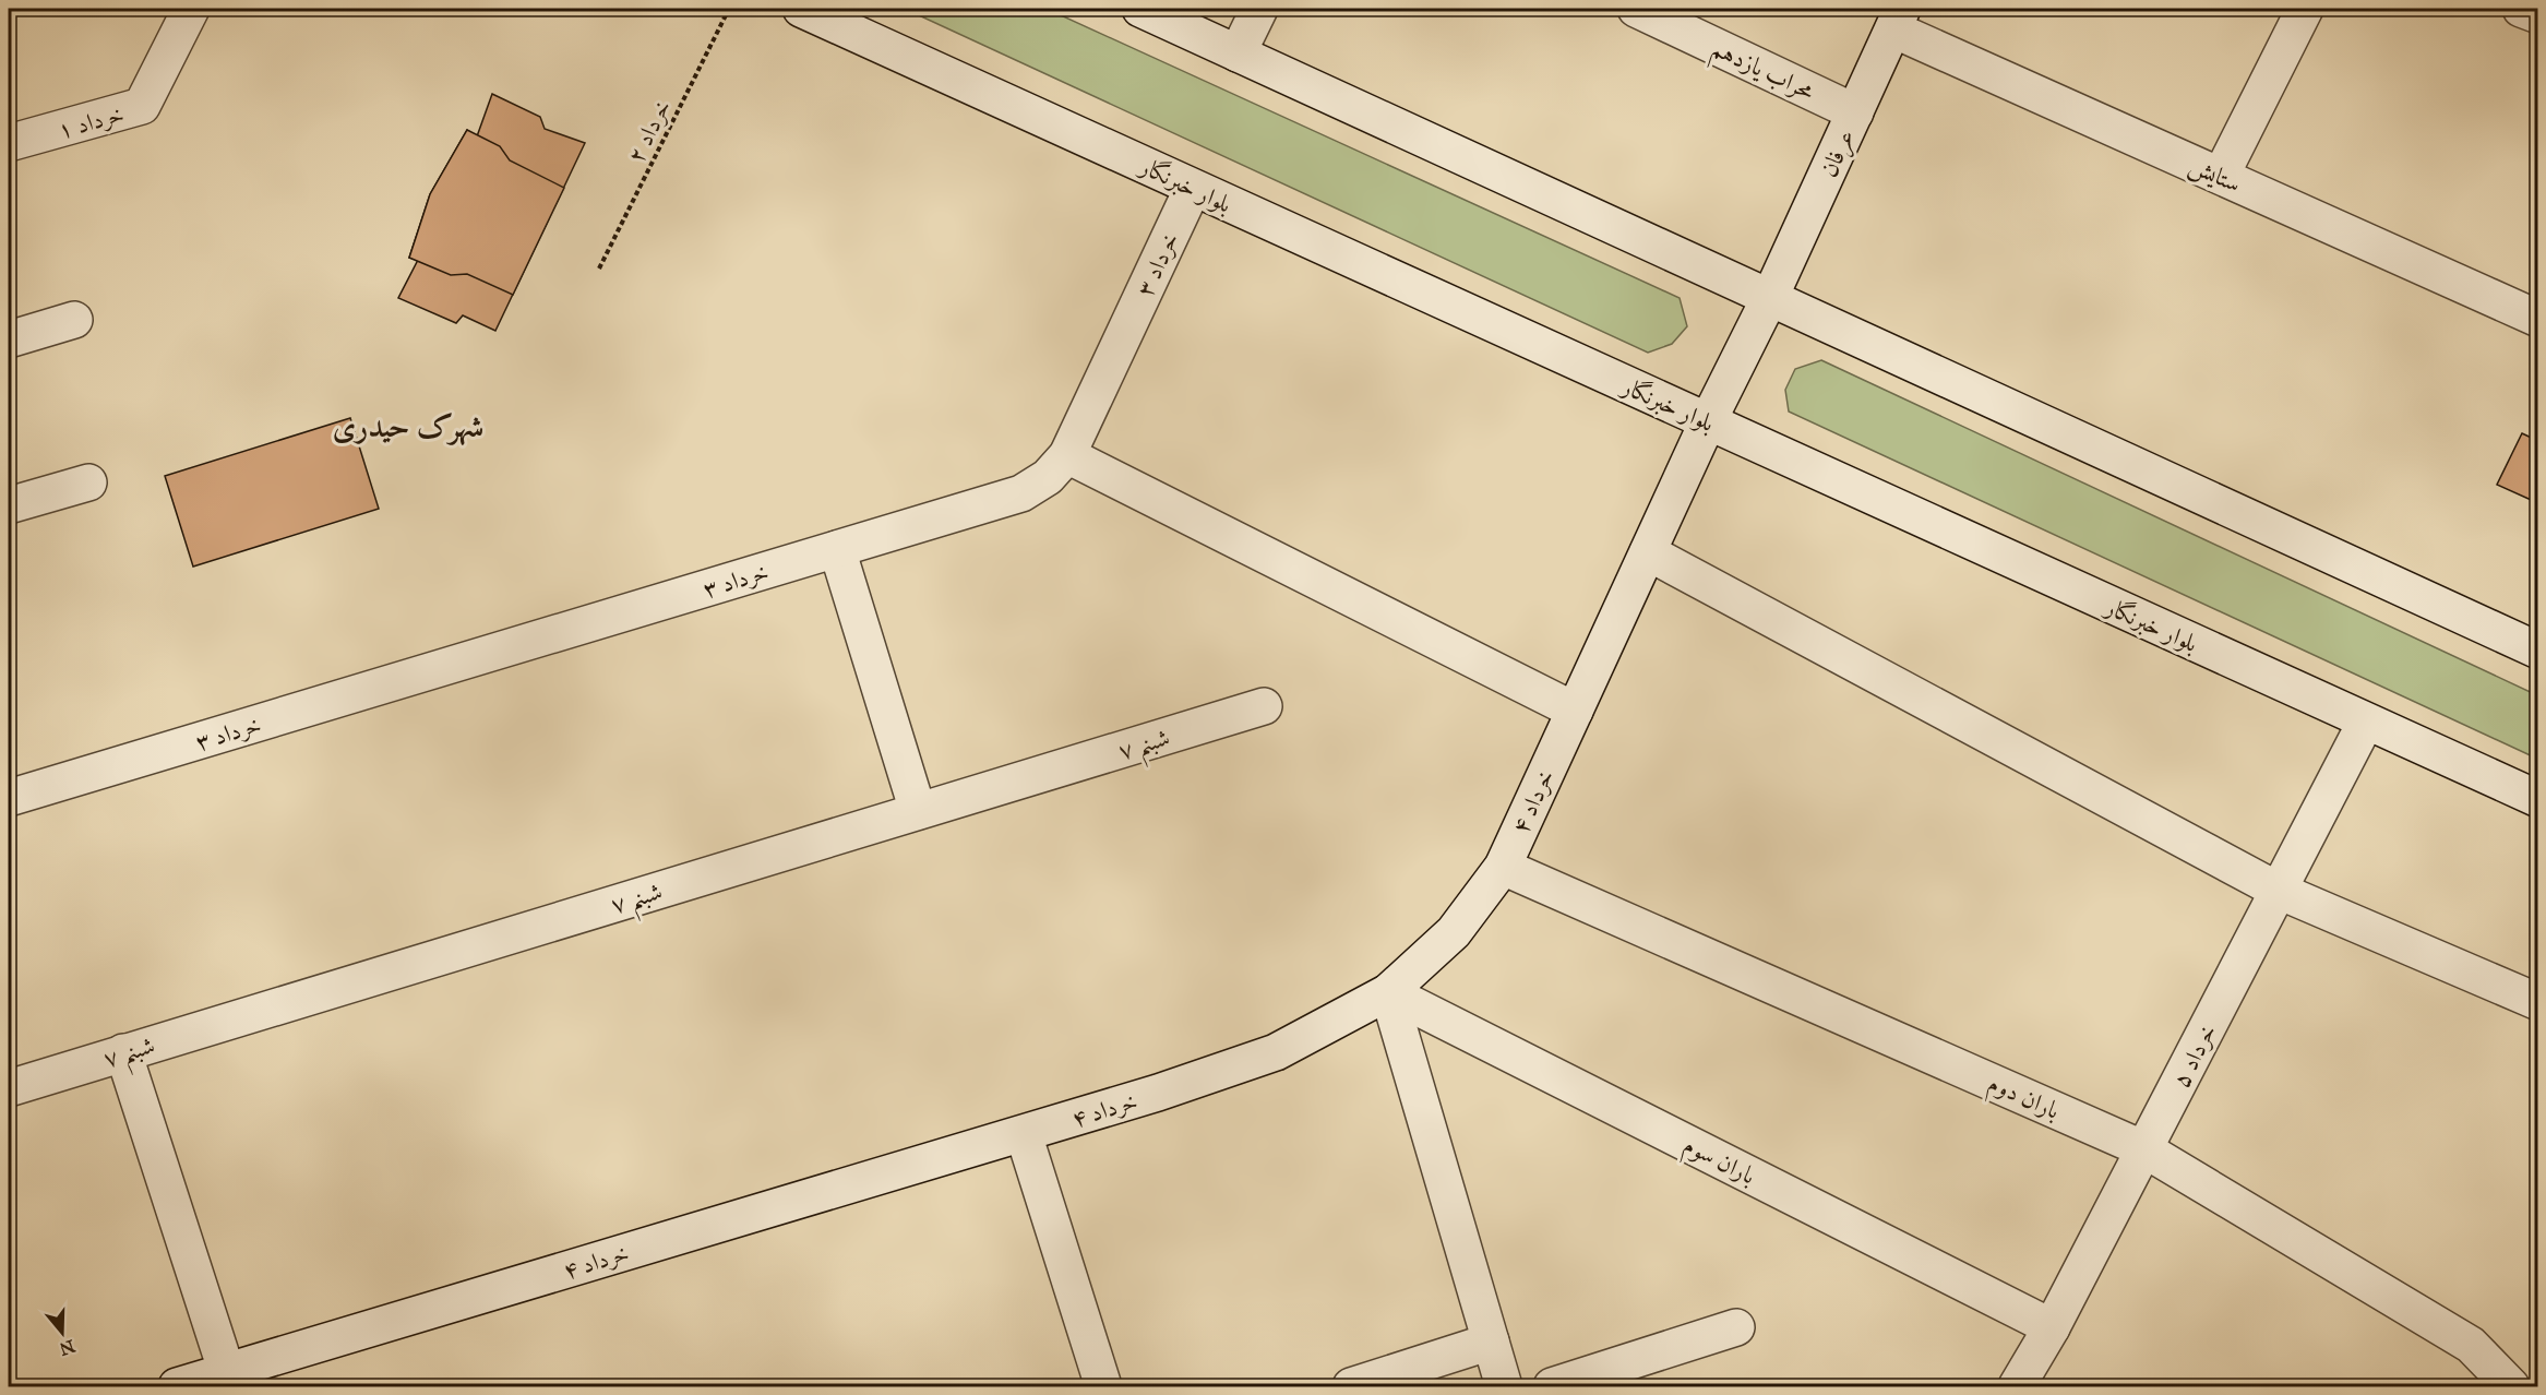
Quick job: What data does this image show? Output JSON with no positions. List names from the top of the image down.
{
  "streets": {
    "street": [
      "محراب یازدهم",
      "خرداد ۱",
      "عرفان",
      "ستایش",
      "بلوار خبرنگار",
      "خرداد ۳",
      "شبنم ۷",
      "خرداد ۴",
      "خرداد ۵",
      "باران دوم",
      "باران سوم"
    ],
    "path": ["خرداد ۲"]
  },
  "crossings": [
    ["محراب یازدهم", "عرفان"],
    ["عرفان", "ستایش"],
    ["عرفان", "بلوار خبرنگار"],
    ["عرفان", "خرداد ۴"],
    ["بلوار خبرنگار", "خرداد ۳"],
    ["بلوار خبرنگار", "خرداد ۴"],
    ["بلوار خبرنگار", "خرداد ۵"],
    ["خرداد ۴", "باران دوم"],
    ["خرداد ۴", "باران سوم"],
    ["خرداد ۵", "باران دوم"],
    ["خرداد ۵", "باران سوم"]
  ],
  "districts": ["شهرک حیدری"],
  "north": "bottom"
}
